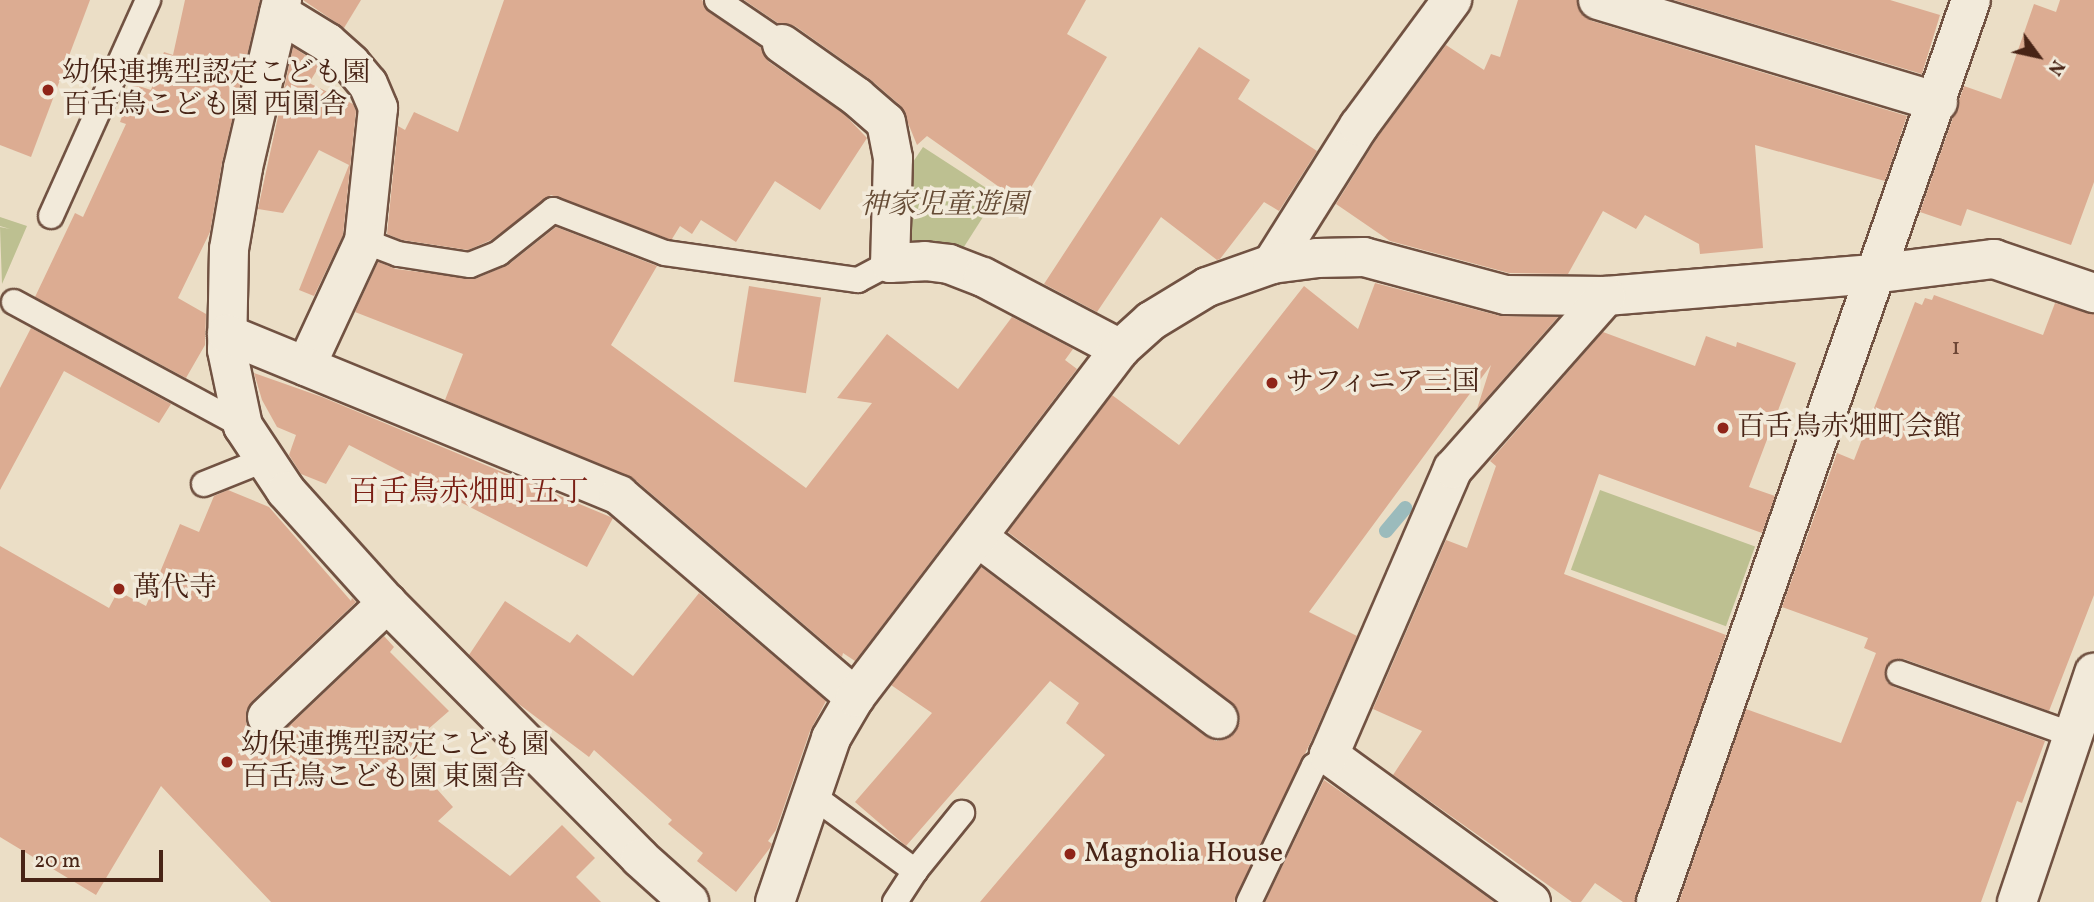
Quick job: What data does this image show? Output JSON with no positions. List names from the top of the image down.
{
  "districts": ["百舌鳥赤畑町五丁"],
  "parks": ["神家児童遊園"],
  "places": [
    "幼保連携型認定こども園 百舌鳥こども園 西園舎",
    "サフィニア三国",
    "百舌鳥赤畑町会館",
    "萬代寺",
    "幼保連携型認定こども園 百舌鳥こども園 東園舎",
    "Magnolia House"
  ],
  "house_numbers": ["1"],
  "scale_bar": "20 m",
  "north": "bottom right"
}
